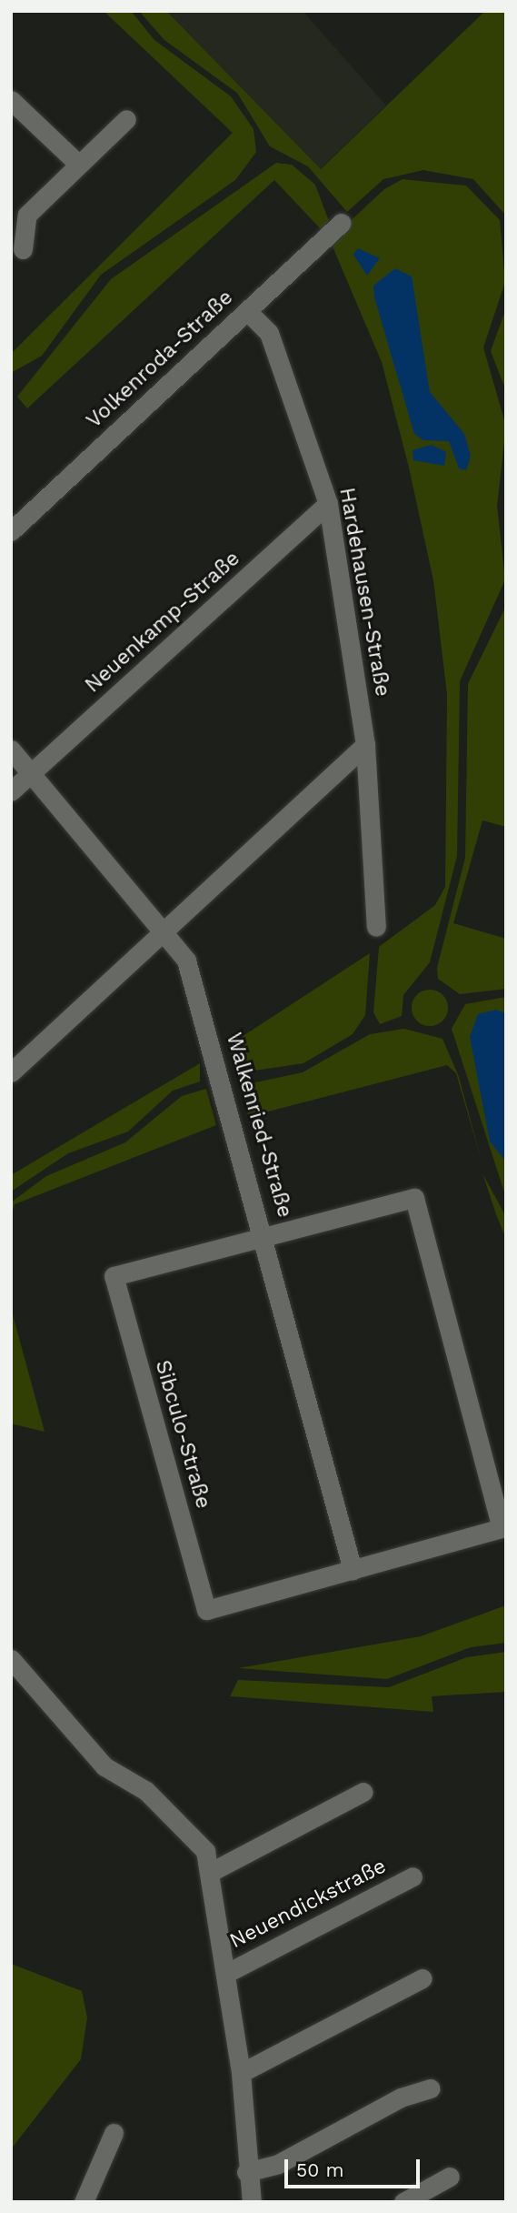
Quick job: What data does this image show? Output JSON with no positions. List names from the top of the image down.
{
  "streets": {
    "street": [
      "Volkenroda-Straße",
      "Hardehausen-Straße",
      "Neuenkamp-Straße",
      "Walkenried-Straße",
      "Sibculo-Straße",
      "Neuendickstraße"
    ]
  },
  "crossings": [
    ["Volkenroda-Straße", "Hardehausen-Straße"],
    ["Hardehausen-Straße", "Neuenkamp-Straße"],
    ["Neuenkamp-Straße", "Walkenried-Straße"],
    ["Walkenried-Straße", "Sibculo-Straße"]
  ],
  "scale_bar": "50 m"
}
